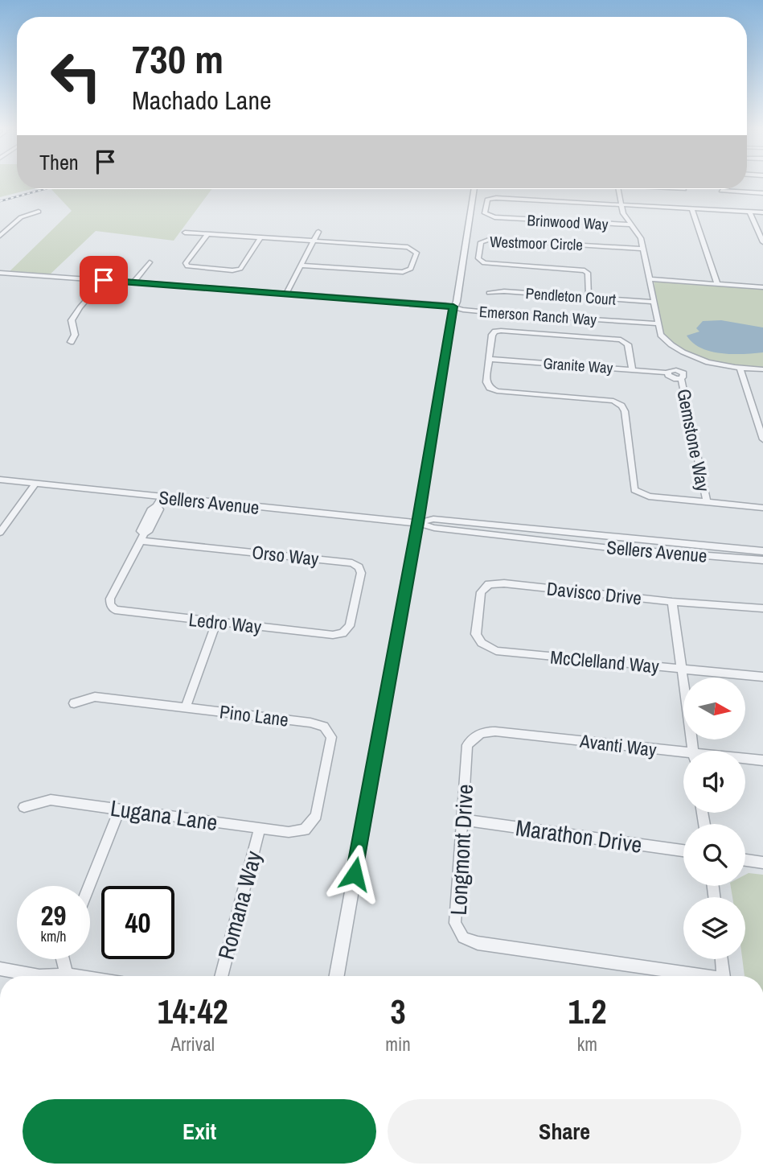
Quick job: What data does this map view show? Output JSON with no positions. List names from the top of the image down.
{
  "streets": {
    "street": [
      "Brinwood Way",
      "Westmoor Circle",
      "Pendleton Court",
      "Emerson Ranch Way",
      "Granite Way",
      "Gemstone Way",
      "Sellers Avenue",
      "Orso Way",
      "Davisco Drive",
      "Ledro Way",
      "McClelland Way",
      "Pino Lane",
      "Avanti Way",
      "Lugana Lane",
      "Marathon Drive",
      "Longmont Drive",
      "Romana Way"
    ]
  },
  "crossings": [
    ["Westmoor Circle", "Pendleton Court"],
    ["Granite Way", "Gemstone Way"],
    ["Orso Way", "Ledro Way"],
    ["Davisco Drive", "McClelland Way"],
    ["Pino Lane", "Lugana Lane"],
    ["Avanti Way", "Longmont Drive"],
    ["Lugana Lane", "Romana Way"],
    ["Marathon Drive", "Longmont Drive"]
  ],
  "north": "right",
  "page": {
    "turn": ["730 m", "Machado Lane"],
    "then": "Then",
    "speed": "29 km/h",
    "limit": "40",
    "eta": [
      "14:42",
      "Arrival",
      "3",
      "min",
      "1.2",
      "km"
    ],
    "buttons": ["Exit", "Share"]
  }
}
